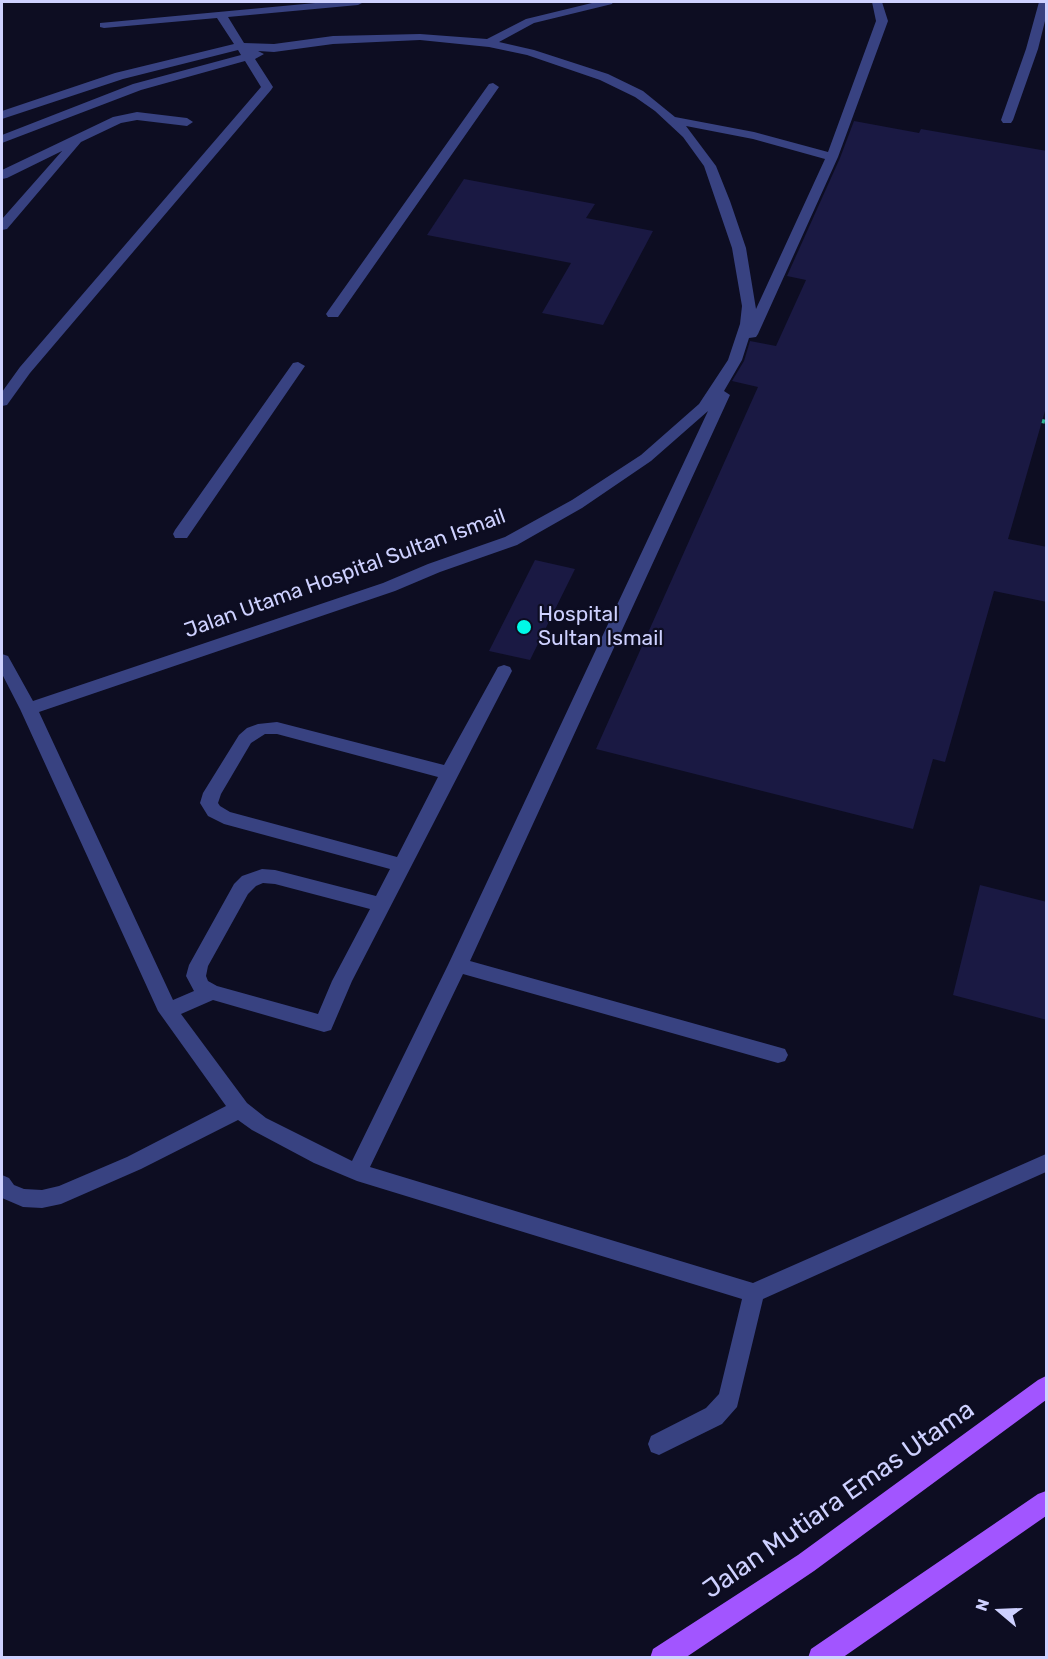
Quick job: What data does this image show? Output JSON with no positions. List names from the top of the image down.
{
  "streets": {
    "main road": ["Jalan Mutiara Emas Utama"],
    "street": ["Jalan Utama Hospital Sultan Ismail"]
  },
  "places": ["Hospital Sultan Ismail"],
  "north": "left"
}
